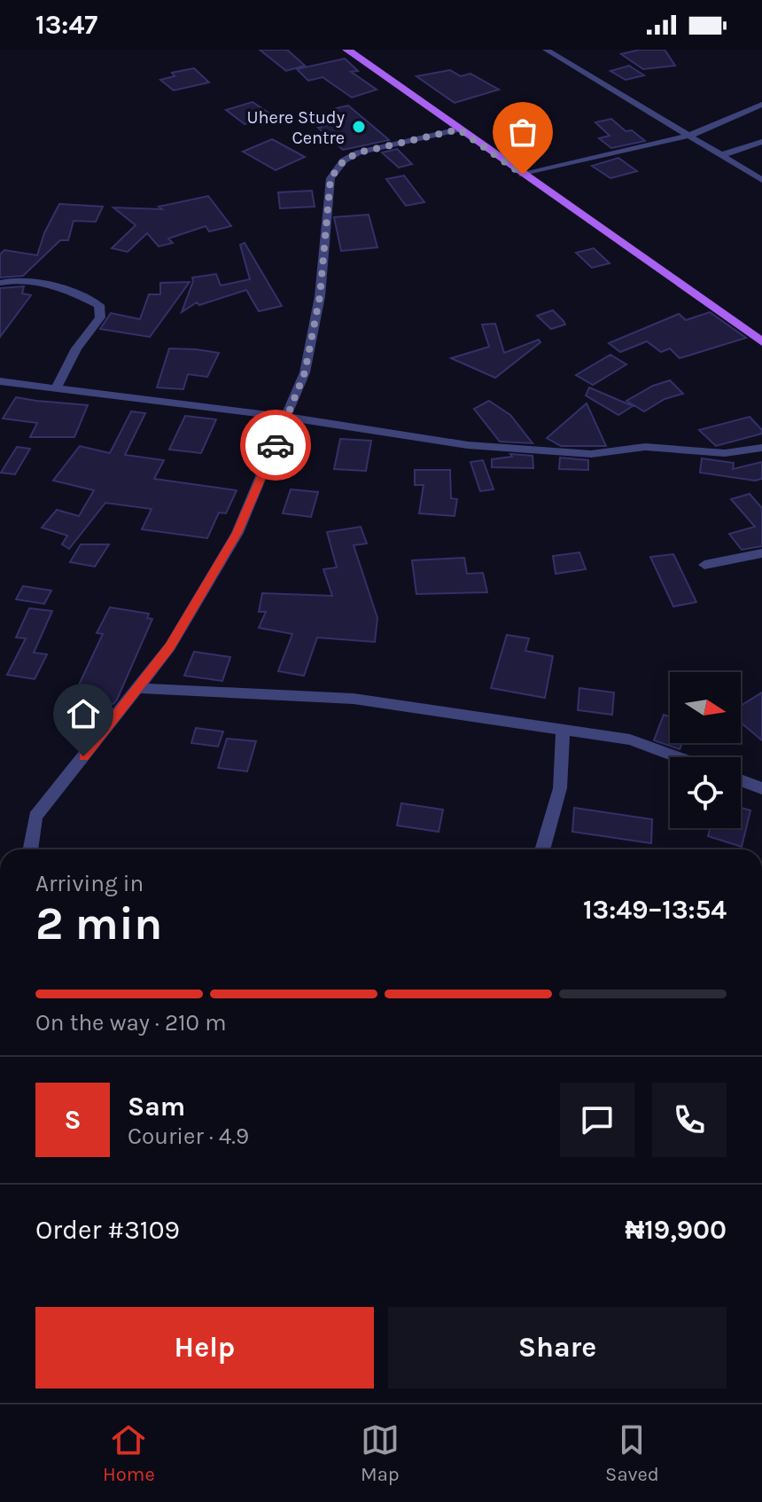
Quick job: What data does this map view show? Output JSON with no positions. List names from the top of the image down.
{
  "places": ["Uhere Study Centre"],
  "north": "right",
  "page": {
    "status": "13:47",
    "heading": ["2 min", "Arriving in", "13:49–13:54"],
    "panel": [
      "Sam",
      "Courier · 4.9",
      "Order #3109",
      "₦19,900"
    ],
    "bar": "On the way · 210 m",
    "round": "S",
    "buttons": ["Help", "Share"],
    "tabs": ["Home", "Map", "Saved"]
  }
}
